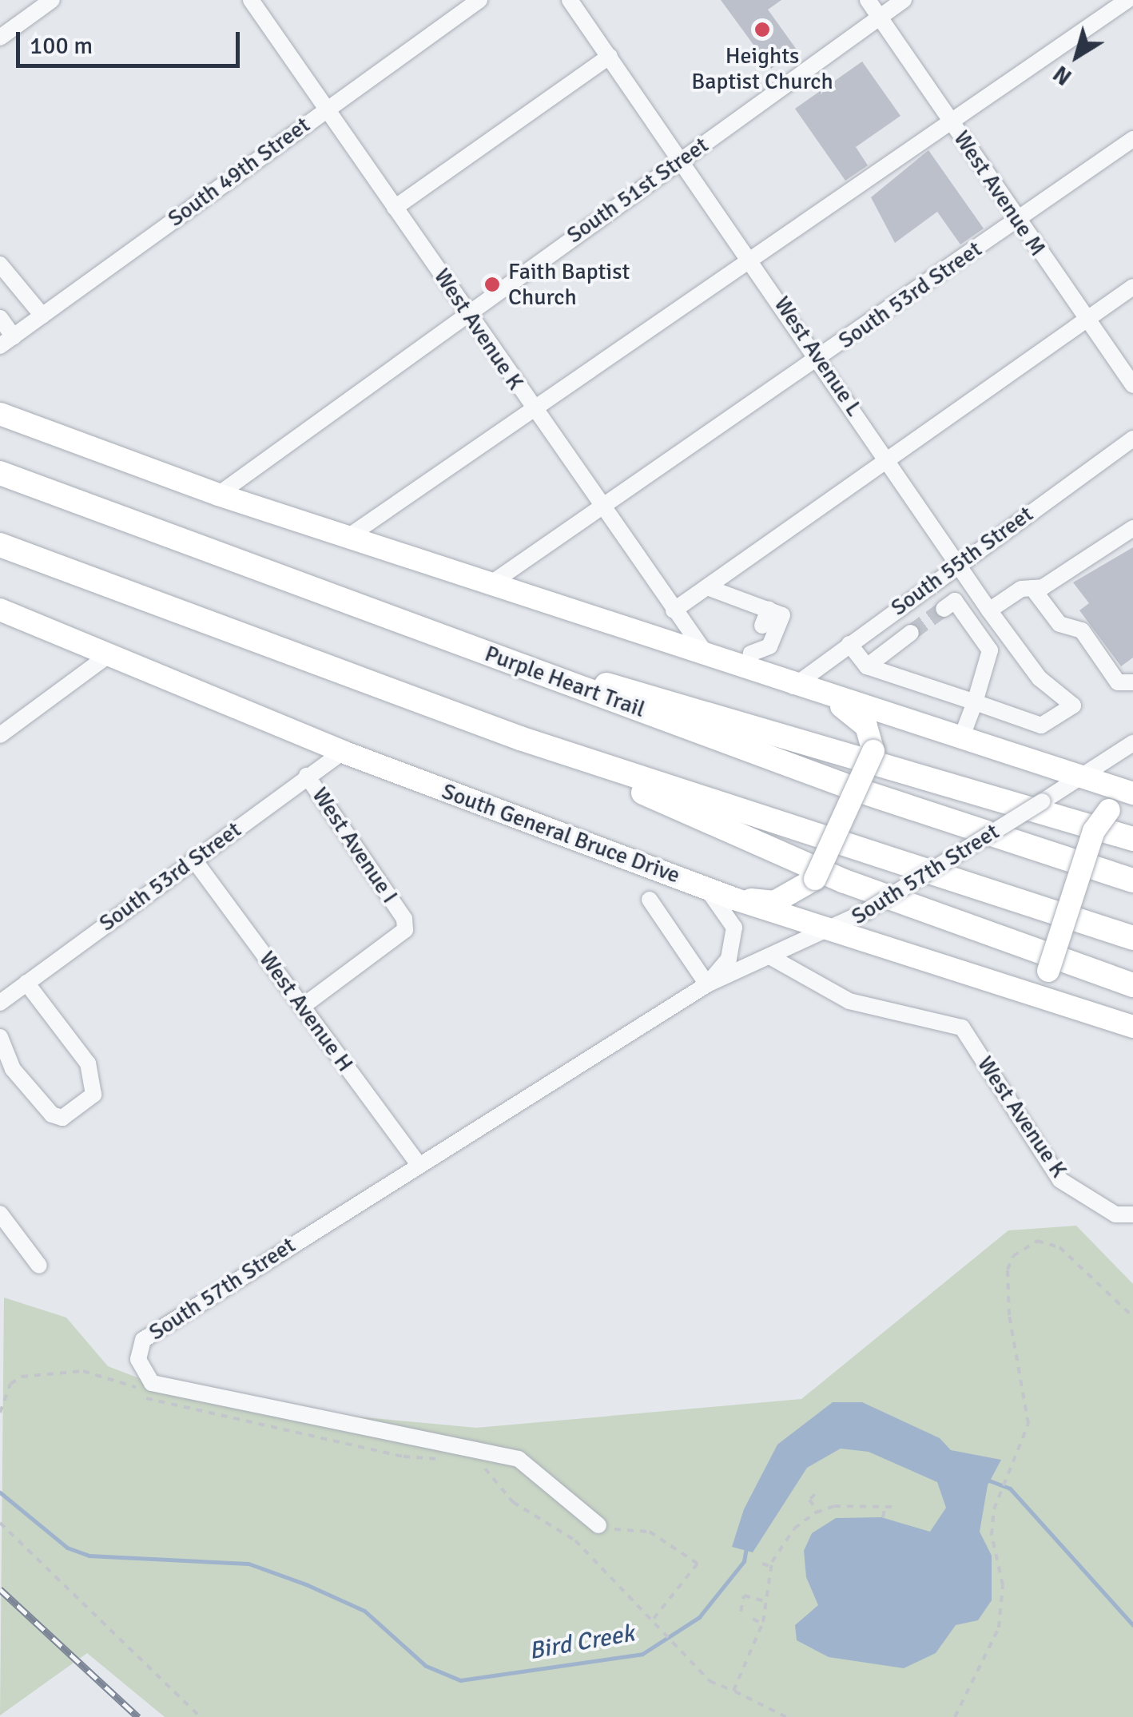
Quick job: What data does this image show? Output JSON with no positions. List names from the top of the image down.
{
  "streets": {
    "highway": ["Purple Heart Trail"],
    "main road": ["South General Bruce Drive"],
    "street": [
      "South 49th Street",
      "South 51st Street",
      "West Avenue M",
      "South 53rd Street",
      "West Avenue K",
      "West Avenue L",
      "South 55th Street",
      "West Avenue I",
      "South 57th Street",
      "West Avenue H"
    ]
  },
  "crossings": [
    ["South 49th Street", "West Avenue K"],
    ["South 51st Street", "West Avenue M"],
    ["South 51st Street", "West Avenue K"],
    ["South 51st Street", "West Avenue L"],
    ["West Avenue M", "South 53rd Street"],
    ["South 53rd Street", "West Avenue K"],
    ["South 53rd Street", "West Avenue L"],
    ["South 53rd Street", "South General Bruce Drive"],
    ["South 53rd Street", "West Avenue I"],
    ["South 53rd Street", "West Avenue H"],
    ["West Avenue K", "South 57th Street"],
    ["West Avenue L", "South 55th Street"],
    ["South General Bruce Drive", "South 57th Street"],
    ["West Avenue I", "West Avenue H"],
    ["South 57th Street", "West Avenue H"]
  ],
  "water": ["Bird Creek"],
  "places": ["Heights Baptist Church", "Faith Baptist Church"],
  "scale_bar": "100 m",
  "north": "bottom left"
}
